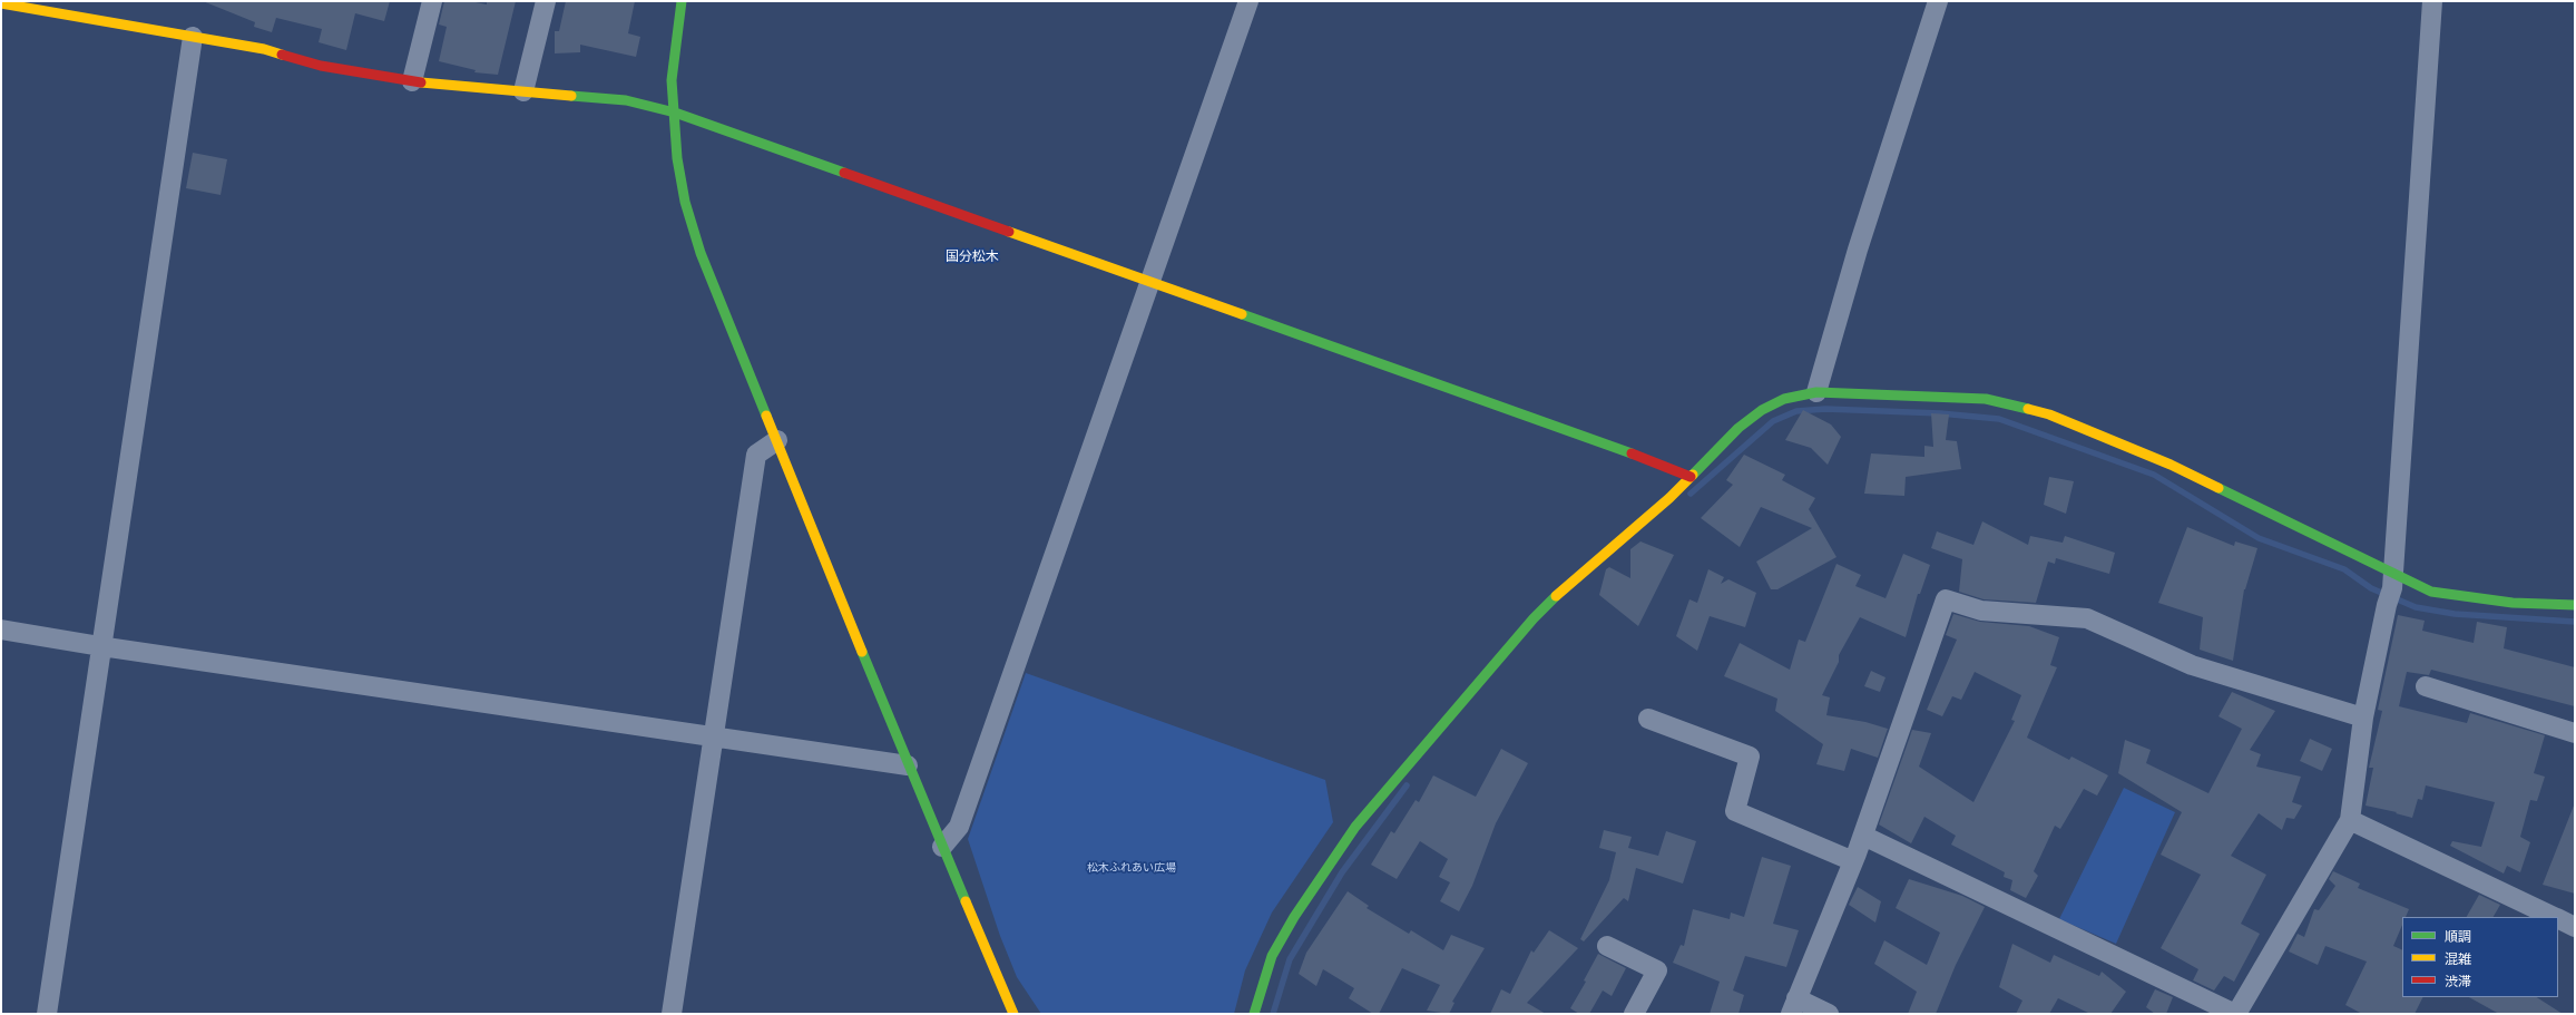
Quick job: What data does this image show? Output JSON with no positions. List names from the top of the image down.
{
  "districts": ["国分松木"],
  "parks": ["松木ふれあい広場"],
  "legend": ["順調", "混雑", "渋滞"]
}
